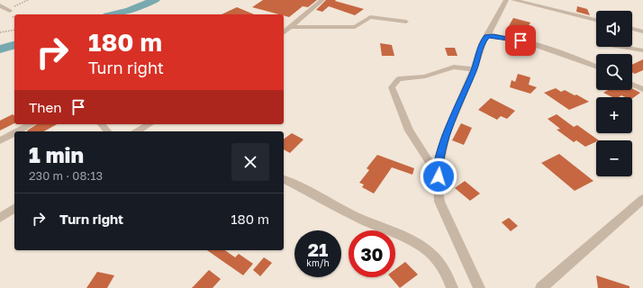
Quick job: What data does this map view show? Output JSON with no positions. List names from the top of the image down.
{
  "page": {
    "map_buttons": ["+", "−"],
    "turn": ["180 m", "Turn right"],
    "then": "Then",
    "heading": ["1 min", "230 m · 08:13"],
    "list": [
      {
        "name": "Turn right",
        "value": "180 m"
      }
    ],
    "speed": "21 km/h",
    "limit": "30"
  }
}
